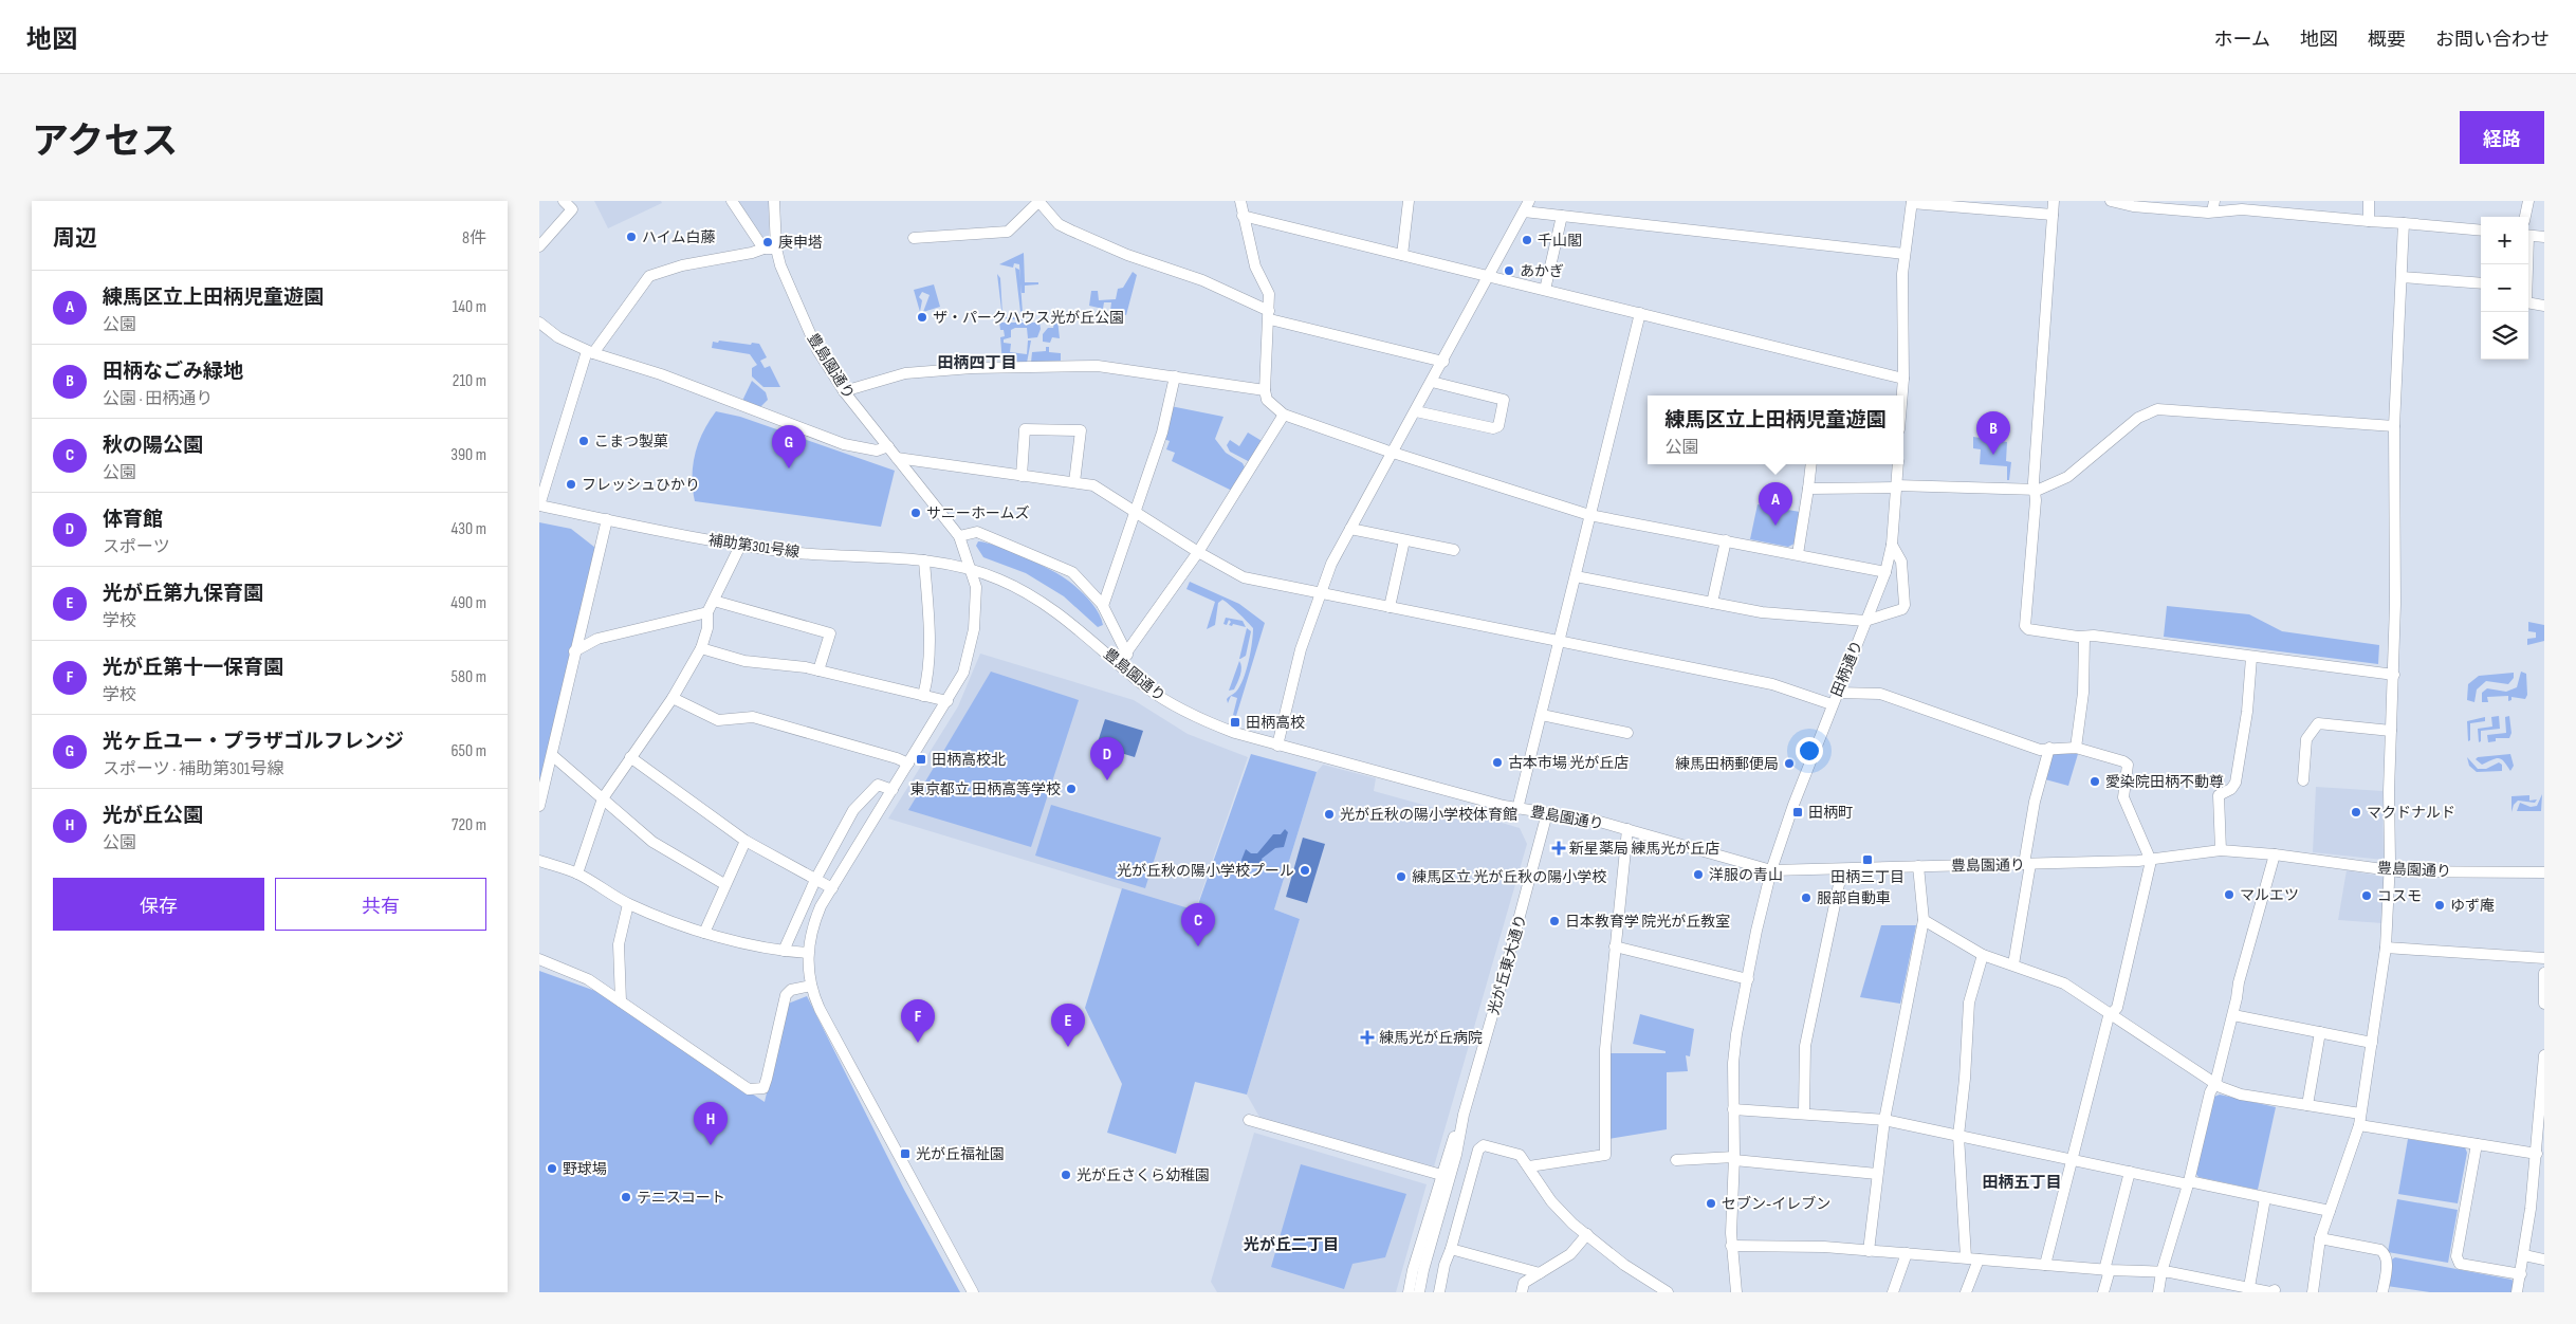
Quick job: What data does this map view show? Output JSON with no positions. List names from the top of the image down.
{
  "streets": {
    "street": [
      "豊島園通り",
      "補助第301号線",
      "田柄通り",
      "光が丘東大通り"
    ]
  },
  "crossings": [
    ["豊島園通り", "補助第301号線"],
    ["豊島園通り", "田柄通り"],
    ["豊島園通り", "光が丘東大通り"]
  ],
  "districts": ["田柄四丁目", "田柄五丁目", "光が丘二丁目"],
  "places": {
    "other": [
      "ハイム白藤",
      "千山閣",
      "庚申塔",
      "あかぎ",
      "ザ・パークハウス光が丘公園",
      "こまつ製菓",
      "フレッシュひかり",
      "サニーホームズ",
      "古本市場 光が丘店",
      "練馬田柄郵便局",
      "愛染院田柄不動尊",
      "東京都立 田柄高等学校",
      "マクドナルド",
      "光が丘秋の陽小学校体育館",
      "光が丘秋の陽小学校プール",
      "洋服の青山",
      "練馬区立 光が丘秋の陽小学校",
      "マルエツ",
      "コスモ",
      "服部自動車",
      "ゆず庵",
      "日本教育学 院光が丘教室",
      "野球場",
      "光が丘さくら幼稚園",
      "テニスコート",
      "セブン-イレブン"
    ],
    "transit": [
      "田柄高校",
      "田柄高校北",
      "田柄町",
      "田柄三丁目",
      "光が丘福祉園"
    ],
    "health": ["新星薬局 練馬光が丘店", "練馬光が丘病院"]
  },
  "page": {
    "header": "地図",
    "nav": [
      "ホーム",
      "地図",
      "概要",
      "お問い合わせ"
    ],
    "title": "アクセス",
    "buttons": [
      "経路",
      ["保存", "共有"]
    ],
    "heading": ["周辺", "8件"],
    "map_buttons": ["+", "−"],
    "list": [
      {
        "mark": "A",
        "name": "練馬区立上田柄児童遊園",
        "note": "公園",
        "value": "140 m"
      },
      {
        "mark": "B",
        "name": "田柄なごみ緑地",
        "note": "公園 · 田柄通り",
        "value": "210 m"
      },
      {
        "mark": "C",
        "name": "秋の陽公園",
        "note": "公園",
        "value": "390 m"
      },
      {
        "mark": "D",
        "name": "体育館",
        "note": "スポーツ",
        "value": "430 m"
      },
      {
        "mark": "E",
        "name": "光が丘第九保育園",
        "note": "学校",
        "value": "490 m"
      },
      {
        "mark": "F",
        "name": "光が丘第十一保育園",
        "note": "学校",
        "value": "580 m"
      },
      {
        "mark": "G",
        "name": "光ヶ丘ユー・プラザゴルフレンジ",
        "note": "スポーツ · 補助第301号線",
        "value": "650 m"
      },
      {
        "mark": "H",
        "name": "光が丘公園",
        "note": "公園",
        "value": "720 m"
      }
    ],
    "popup": ["練馬区立上田柄児童遊園", "公園"],
    "pins": [
      "B",
      "G",
      "A",
      "D",
      "C",
      "F",
      "E",
      "H"
    ]
  }
}
